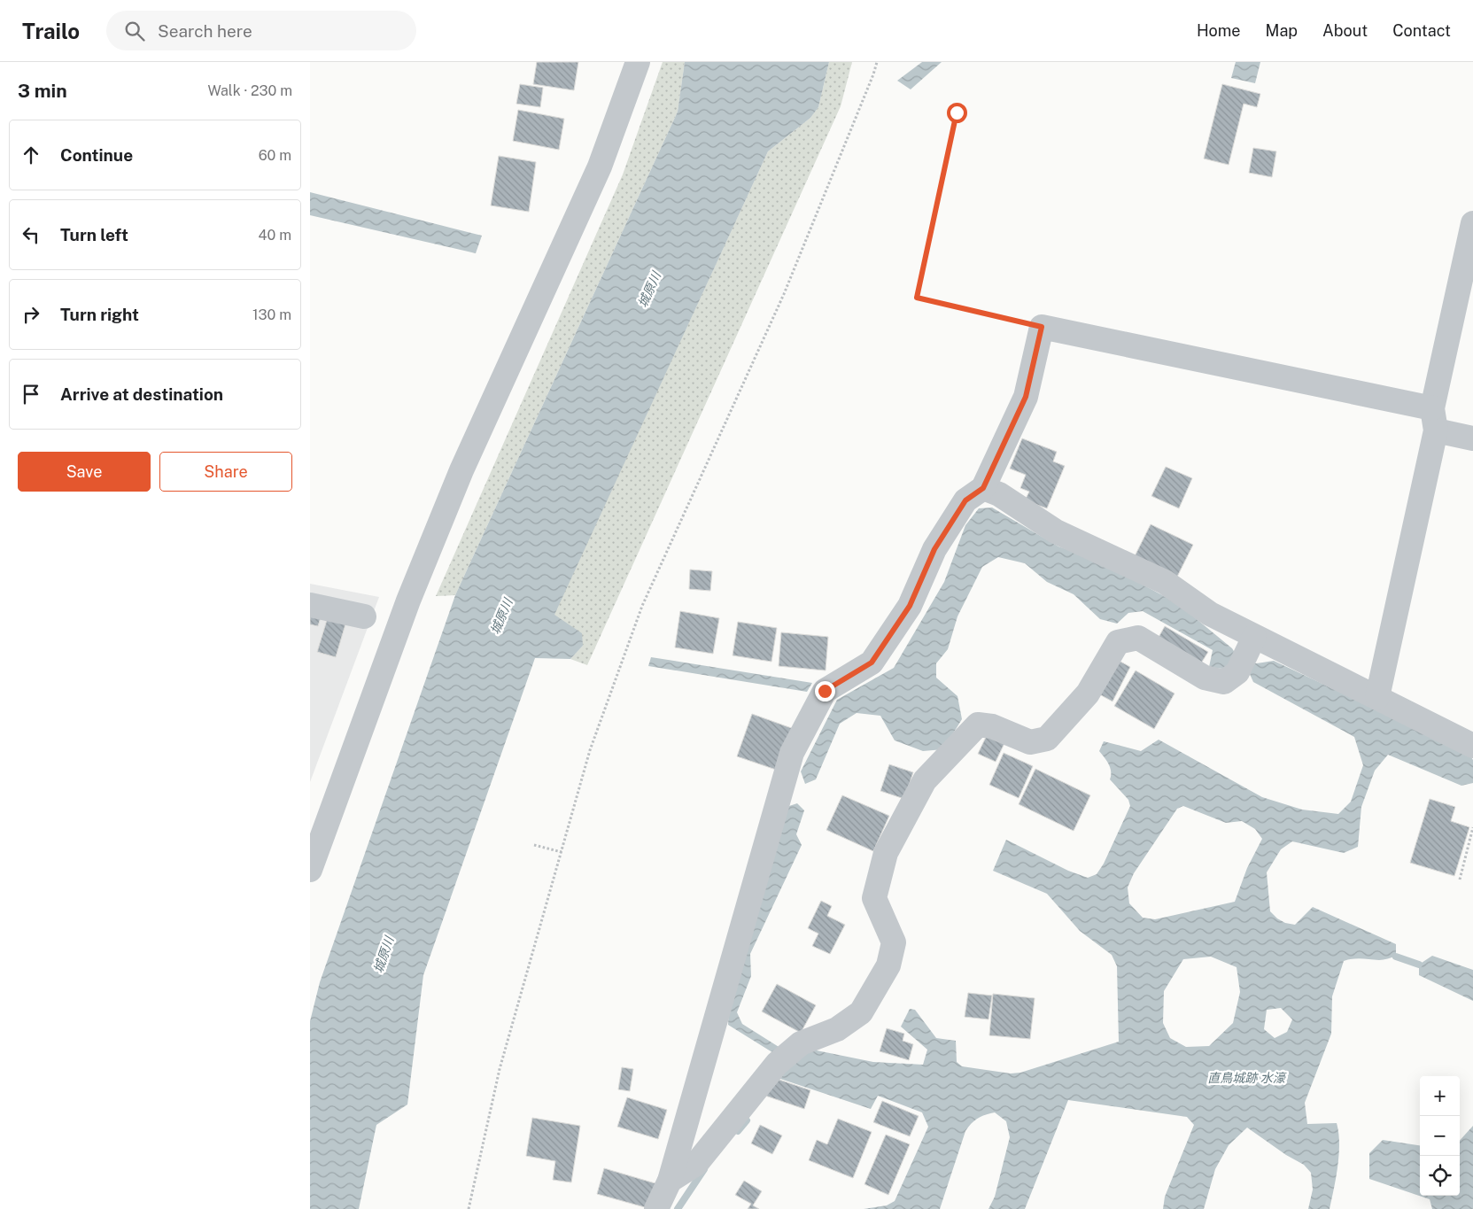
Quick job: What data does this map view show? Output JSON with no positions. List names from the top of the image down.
{
  "water": ["城原川", "直鳥城跡 水濠"],
  "page": {
    "header": "Trailo",
    "search": "Search here",
    "nav": [
      "Home",
      "Map",
      "About",
      "Contact"
    ],
    "heading": ["3 min", "Walk · 230 m"],
    "list": [
      ["Continue", "60 m"],
      ["Turn left", "40 m"],
      ["Turn right", "130 m"],
      "Arrive at destination"
    ],
    "buttons": ["Save", "Share"],
    "map_buttons": ["+", "−"]
  }
}
